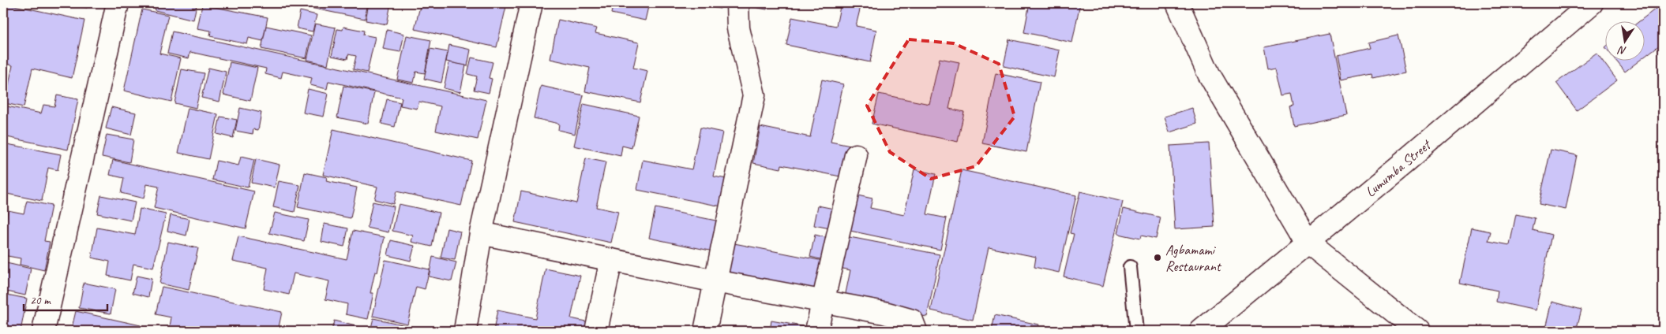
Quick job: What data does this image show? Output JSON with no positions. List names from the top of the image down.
{
  "streets": {
    "street": ["Lumumba Street"]
  },
  "places": ["Agbamami Restaurant"],
  "scale_bar": "20 m",
  "north": "bottom"
}
